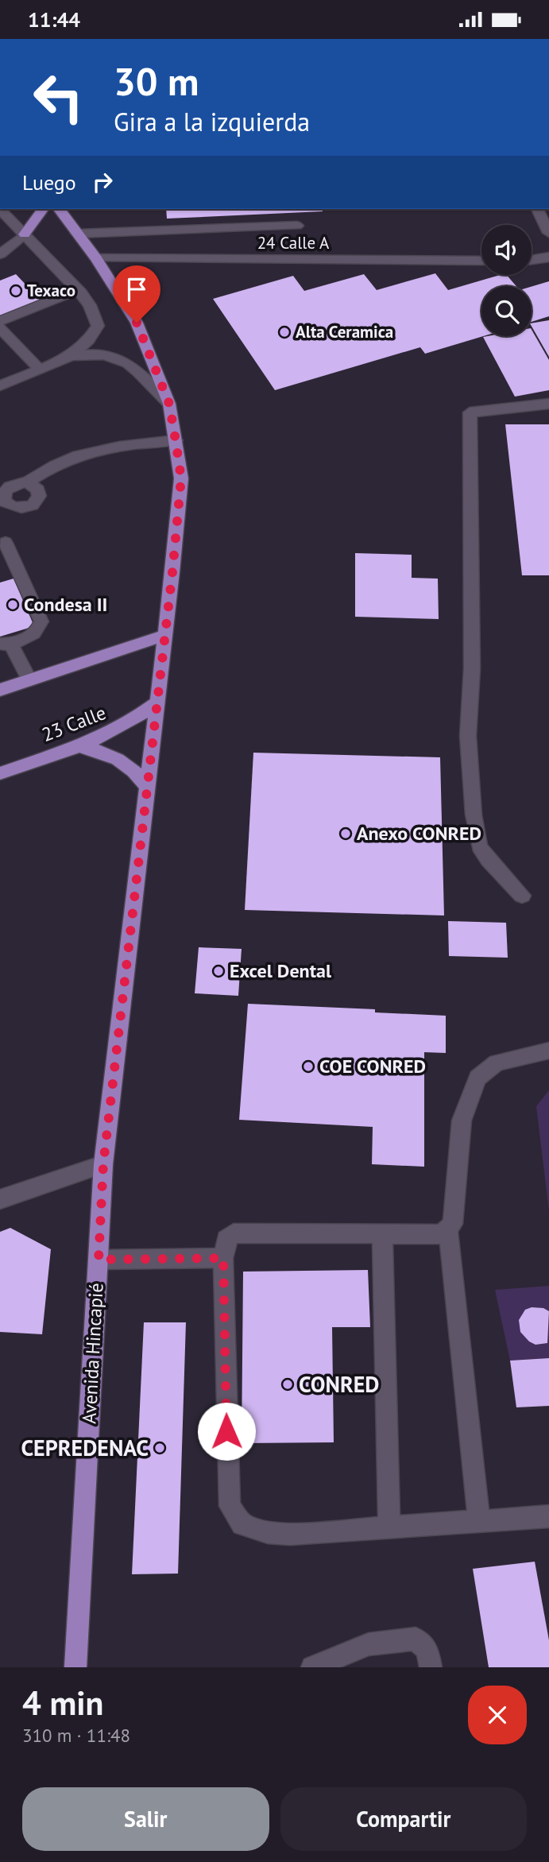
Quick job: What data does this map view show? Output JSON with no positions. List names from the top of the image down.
{
  "streets": {
    "main road": ["23 Calle", "Avenida Hincapié"],
    "street": ["24 Calle A"]
  },
  "crossings": [
    ["24 Calle A", "Avenida Hincapié"],
    ["23 Calle", "Avenida Hincapié"]
  ],
  "places": [
    "Texaco",
    "Alta Ceramica",
    "Condesa II",
    "Anexo CONRED",
    "Excel Dental",
    "COE CONRED",
    "CONRED",
    "CEPREDENAC"
  ],
  "page": {
    "status": "11:44",
    "turn": ["30 m", "Gira a la izquierda"],
    "then": "Luego",
    "heading": ["4 min", "310 m · 11:48"],
    "buttons": ["Salir", "Compartir"]
  }
}
